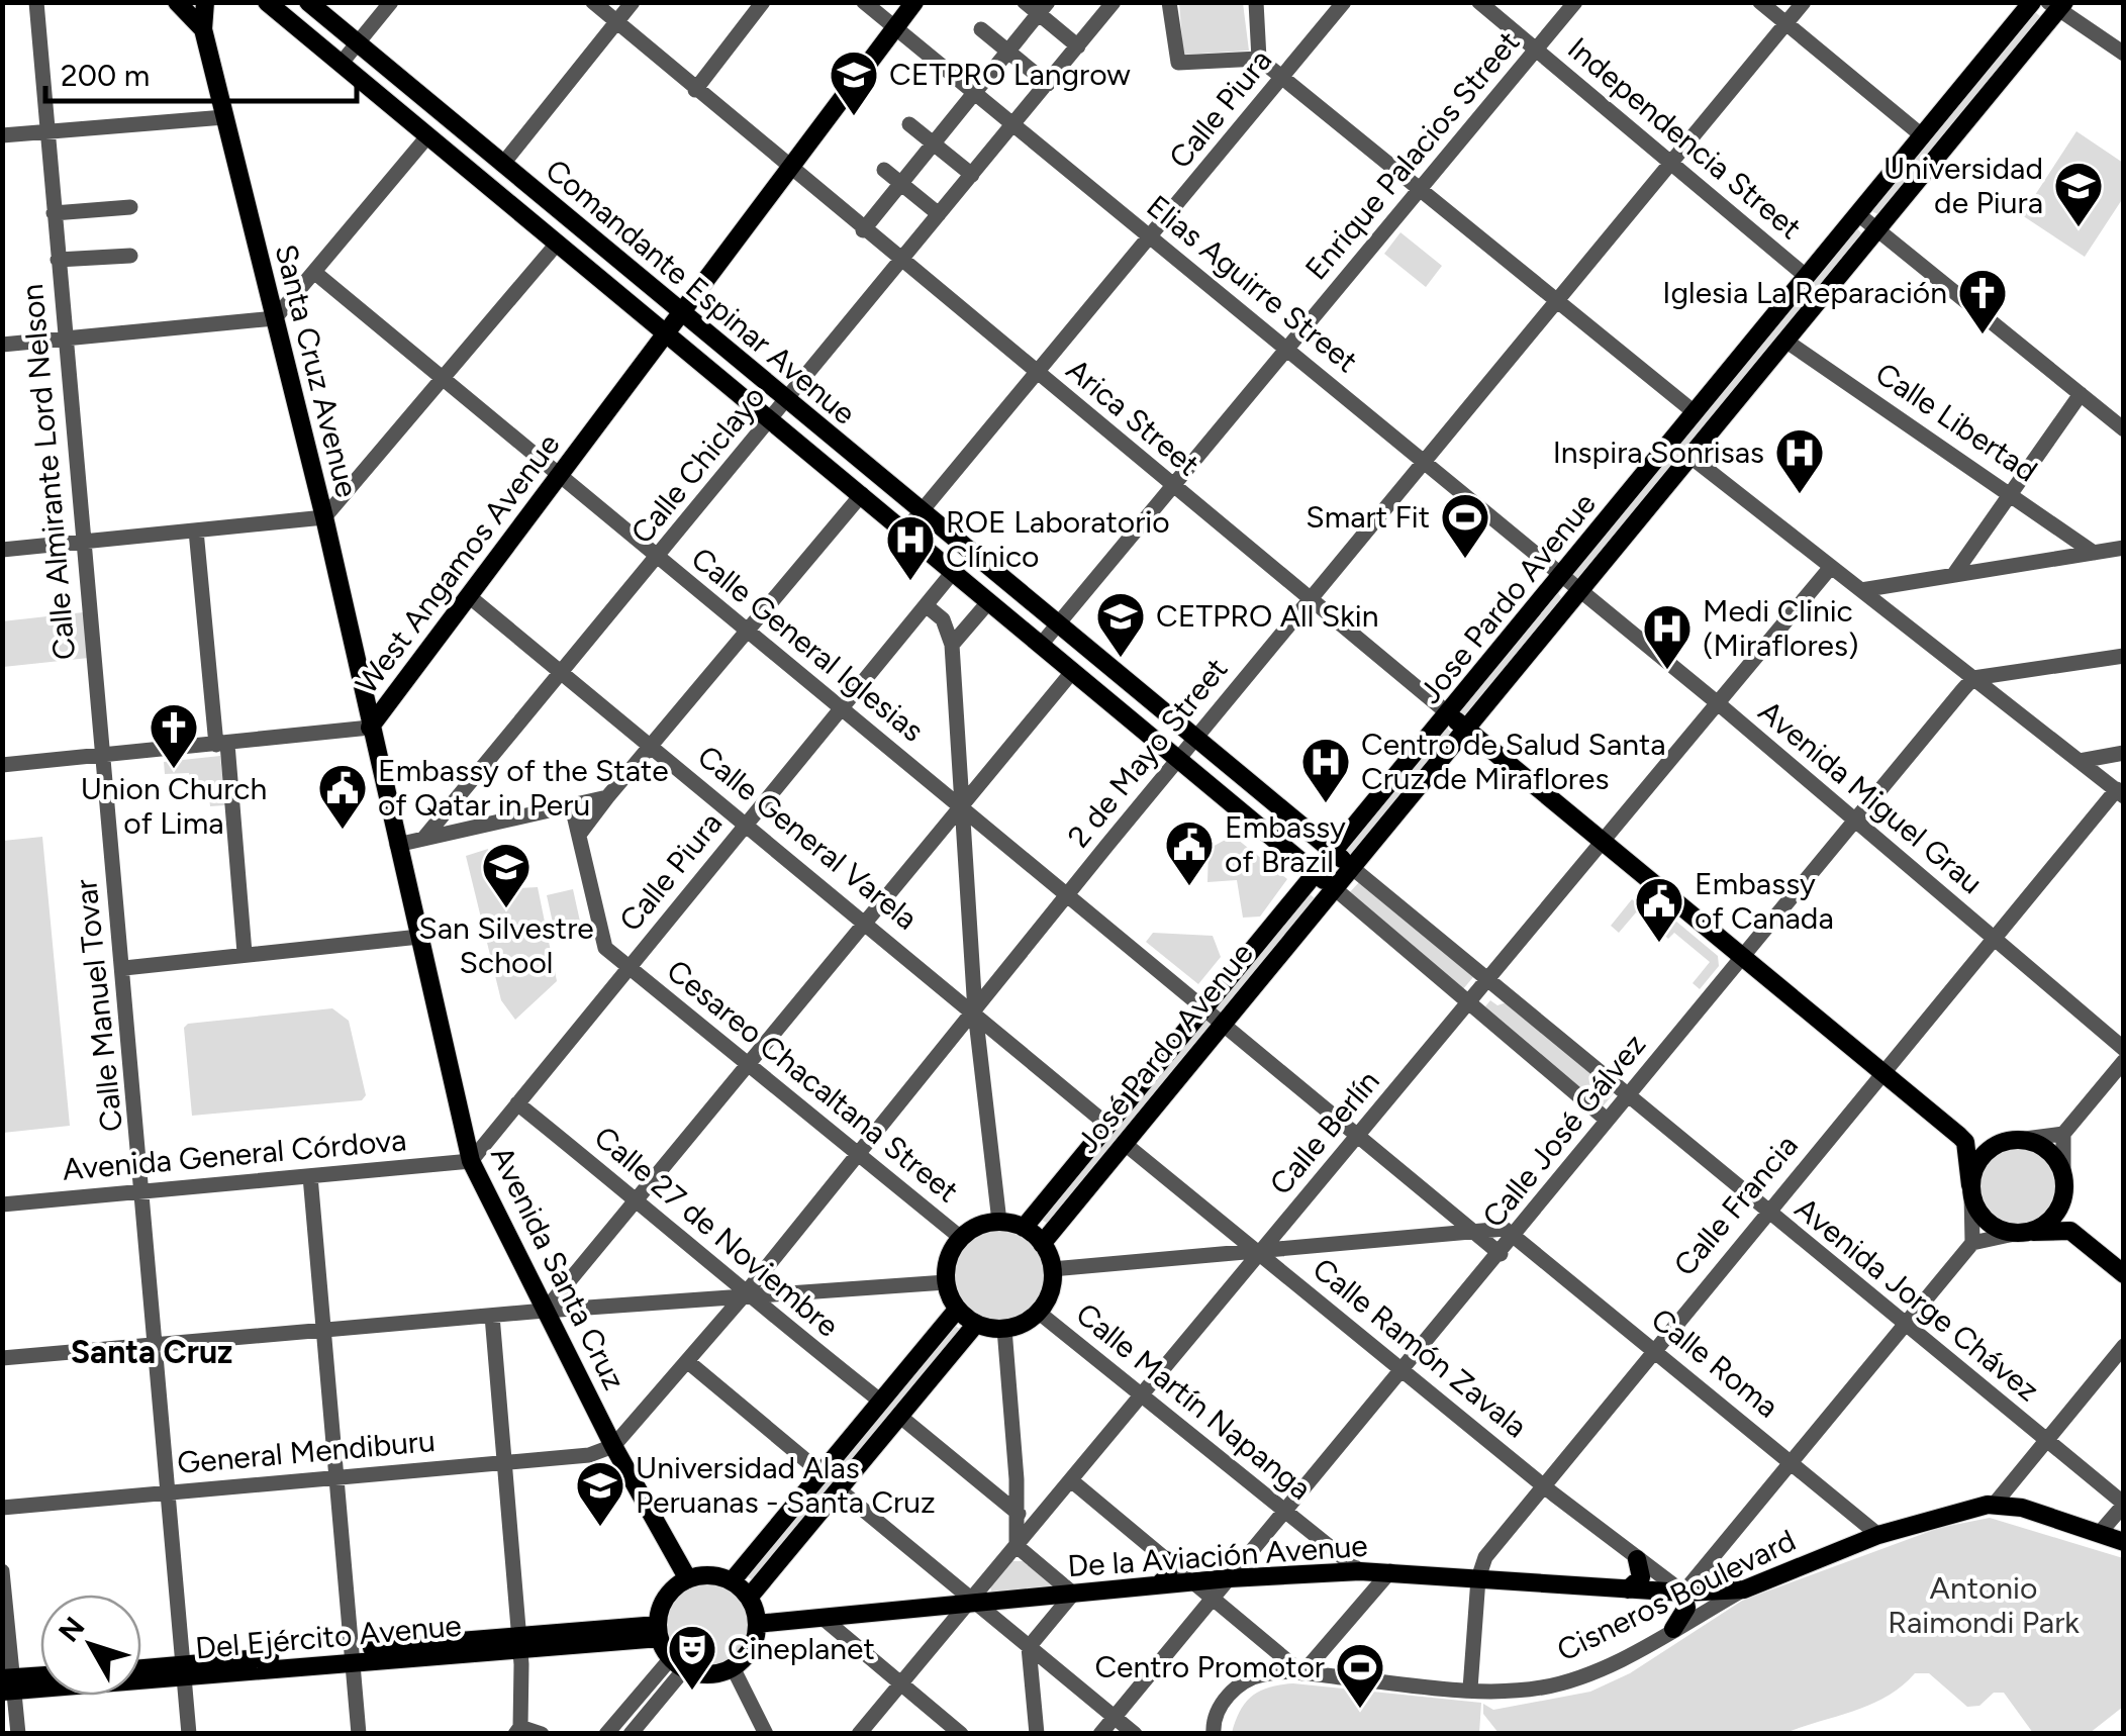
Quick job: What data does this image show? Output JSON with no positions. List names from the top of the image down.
{
  "streets": {
    "main road": [
      "Comandante Espinar Avenue",
      "Santa Cruz Avenue",
      "West Angamos Avenue",
      "Jose Pardo Avenue",
      "José Pardo Avenue",
      "Avenida Santa Cruz",
      "De la Aviación Avenue",
      "Cisneros Boulevard",
      "Del Ejército Avenue"
    ],
    "street": [
      "Calle Piura",
      "Independencia Street",
      "Enrique Palacios Street",
      "Elias Aguirre Street",
      "Arica Street",
      "Calle Libertad",
      "Calle Chiclayo",
      "Calle Almirante Lord Nelson",
      "Calle General Iglesias",
      "2 de Mayo Street",
      "Avenida Miguel Grau",
      "Calle General Varela",
      "Calle Manuel Tovar",
      "Cesareo Chacaltana Street",
      "Calle José Gálvez",
      "Calle Berlín",
      "Avenida General Córdova",
      "Calle Francia",
      "Calle 27 de Noviembre",
      "Avenida Jorge Chávez",
      "Calle Ramón Zavala",
      "Calle Roma",
      "Calle Martín Napanga",
      "General Mendiburu"
    ]
  },
  "crossings": [
    ["Calle Piura", "Elias Aguirre Street"],
    ["Calle Piura", "Comandante Espinar Avenue"],
    ["Calle Piura", "Arica Street"],
    ["Calle Piura", "Calle General Iglesias"],
    ["Calle Piura", "Calle General Varela"],
    ["Calle Piura", "Cesareo Chacaltana Street"],
    ["Calle Piura", "Avenida General Córdova"],
    ["Calle Piura", "Calle 27 de Noviembre"],
    ["Calle Piura", "Avenida Santa Cruz"],
    ["Independencia Street", "Enrique Palacios Street"],
    ["Independencia Street", "Jose Pardo Avenue"],
    ["Independencia Street", "2 de Mayo Street"],
    ["Enrique Palacios Street", "Elias Aguirre Street"],
    ["Enrique Palacios Street", "Comandante Espinar Avenue"],
    ["Enrique Palacios Street", "Arica Street"],
    ["Elias Aguirre Street", "Calle Chiclayo"],
    ["Elias Aguirre Street", "West Angamos Avenue"],
    ["Elias Aguirre Street", "Jose Pardo Avenue"],
    ["Elias Aguirre Street", "2 de Mayo Street"],
    ["Elias Aguirre Street", "Avenida Miguel Grau"],
    ["Comandante Espinar Avenue", "Calle Chiclayo"],
    ["Comandante Espinar Avenue", "West Angamos Avenue"],
    ["Comandante Espinar Avenue", "Jose Pardo Avenue"],
    ["Comandante Espinar Avenue", "2 de Mayo Street"],
    ["Comandante Espinar Avenue", "José Pardo Avenue"],
    ["Comandante Espinar Avenue", "Avenida Jorge Chávez"],
    ["Santa Cruz Avenue", "West Angamos Avenue"],
    ["Santa Cruz Avenue", "Avenida Santa Cruz"],
    ["Arica Street", "Calle Chiclayo"],
    ["Arica Street", "West Angamos Avenue"],
    ["Arica Street", "Jose Pardo Avenue"],
    ["Arica Street", "2 de Mayo Street"],
    ["Calle Libertad", "Jose Pardo Avenue"],
    ["Calle Chiclayo", "Calle General Iglesias"],
    ["Calle Chiclayo", "Calle General Varela"],
    ["Calle Almirante Lord Nelson", "West Angamos Avenue"],
    ["Calle Almirante Lord Nelson", "Calle Manuel Tovar"],
    ["West Angamos Avenue", "Calle General Iglesias"],
    ["West Angamos Avenue", "Calle General Varela"],
    ["West Angamos Avenue", "Calle Manuel Tovar"],
    ["West Angamos Avenue", "Avenida Santa Cruz"],
    ["Jose Pardo Avenue", "Calle General Iglesias"],
    ["Jose Pardo Avenue", "Avenida Miguel Grau"],
    ["Jose Pardo Avenue", "Calle General Varela"],
    ["Jose Pardo Avenue", "José Pardo Avenue"],
    ["Jose Pardo Avenue", "Cesareo Chacaltana Street"],
    ["Jose Pardo Avenue", "Avenida Jorge Chávez"],
    ["Jose Pardo Avenue", "Calle Martín Napanga"],
    ["Calle General Iglesias", "2 de Mayo Street"],
    ["2 de Mayo Street", "Calle General Varela"],
    ["Avenida Miguel Grau", "Calle José Gálvez"],
    ["Avenida Miguel Grau", "Calle Berlín"],
    ["Avenida Miguel Grau", "Calle Francia"],
    ["Calle Manuel Tovar", "Avenida General Córdova"],
    ["Calle Manuel Tovar", "General Mendiburu"],
    ["Calle Manuel Tovar", "Del Ejército Avenue"],
    ["José Pardo Avenue", "Cesareo Chacaltana Street"],
    ["José Pardo Avenue", "Calle Ramón Zavala"],
    ["José Pardo Avenue", "Calle Martín Napanga"],
    ["Cesareo Chacaltana Street", "Calle Martín Napanga"],
    ["Calle José Gálvez", "Avenida Jorge Chávez"],
    ["Calle José Gálvez", "Calle Ramón Zavala"],
    ["Calle José Gálvez", "Calle Roma"],
    ["Calle José Gálvez", "Calle Martín Napanga"],
    ["Calle José Gálvez", "De la Aviación Avenue"],
    ["Calle Berlín", "Avenida Jorge Chávez"],
    ["Calle Berlín", "Calle Ramón Zavala"],
    ["Calle Berlín", "Calle Martín Napanga"],
    ["Calle Berlín", "De la Aviación Avenue"],
    ["Avenida General Córdova", "Avenida Santa Cruz"],
    ["Calle Francia", "Avenida Jorge Chávez"],
    ["Calle Francia", "Calle Ramón Zavala"],
    ["Calle Francia", "Calle Roma"],
    ["Calle Francia", "De la Aviación Avenue"],
    ["Calle Francia", "Cisneros Boulevard"],
    ["Avenida Santa Cruz", "General Mendiburu"],
    ["Avenida Santa Cruz", "De la Aviación Avenue"],
    ["Avenida Santa Cruz", "Del Ejército Avenue"],
    ["Calle Ramón Zavala", "De la Aviación Avenue"],
    ["Calle Roma", "Cisneros Boulevard"],
    ["Calle Martín Napanga", "De la Aviación Avenue"],
    ["De la Aviación Avenue", "Cisneros Boulevard"],
    ["De la Aviación Avenue", "Del Ejército Avenue"]
  ],
  "districts": ["Santa Cruz"],
  "parks": ["Antonio Raimondi Park"],
  "places": {
    "school or university": [
      "CETPRO Langrow",
      "Universidad de Piura",
      "CETPRO All Skin",
      "San Silvestre School",
      "Universidad Alas Peruanas - Santa Cruz"
    ],
    "church": ["Iglesia La Reparación", "Union Church of Lima"],
    "hospital": [
      "Inspira Sonrisas",
      "ROE Laboratorio Clínico",
      "Medi Clinic (Miraflores)",
      "Centro de Salud Santa Cruz de Miraflores"
    ],
    "sports": ["Smart Fit", "Centro Promotor"],
    "public building": ["Embassy of the State of Qatar in Peru", "Embassy of Brazil", "Embassy of Canada"],
    "theatre": ["Cineplanet"]
  },
  "scale_bar": "200 m",
  "north": "top left"
}
